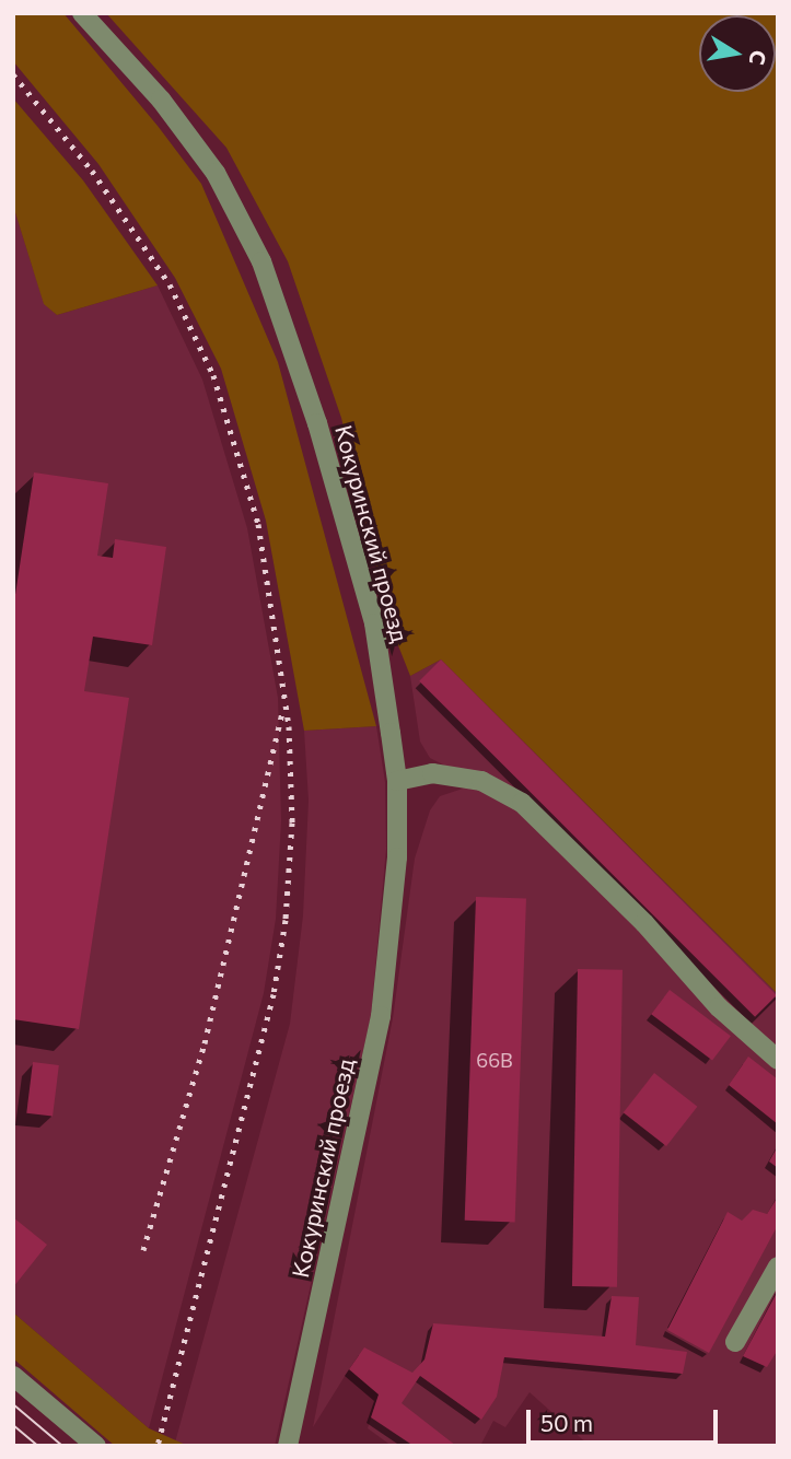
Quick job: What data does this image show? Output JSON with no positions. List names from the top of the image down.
{
  "streets": {
    "street": ["Кокуринский проезд"]
  },
  "house_numbers": ["66В"],
  "scale_bar": "50 m",
  "north": "right"
}
